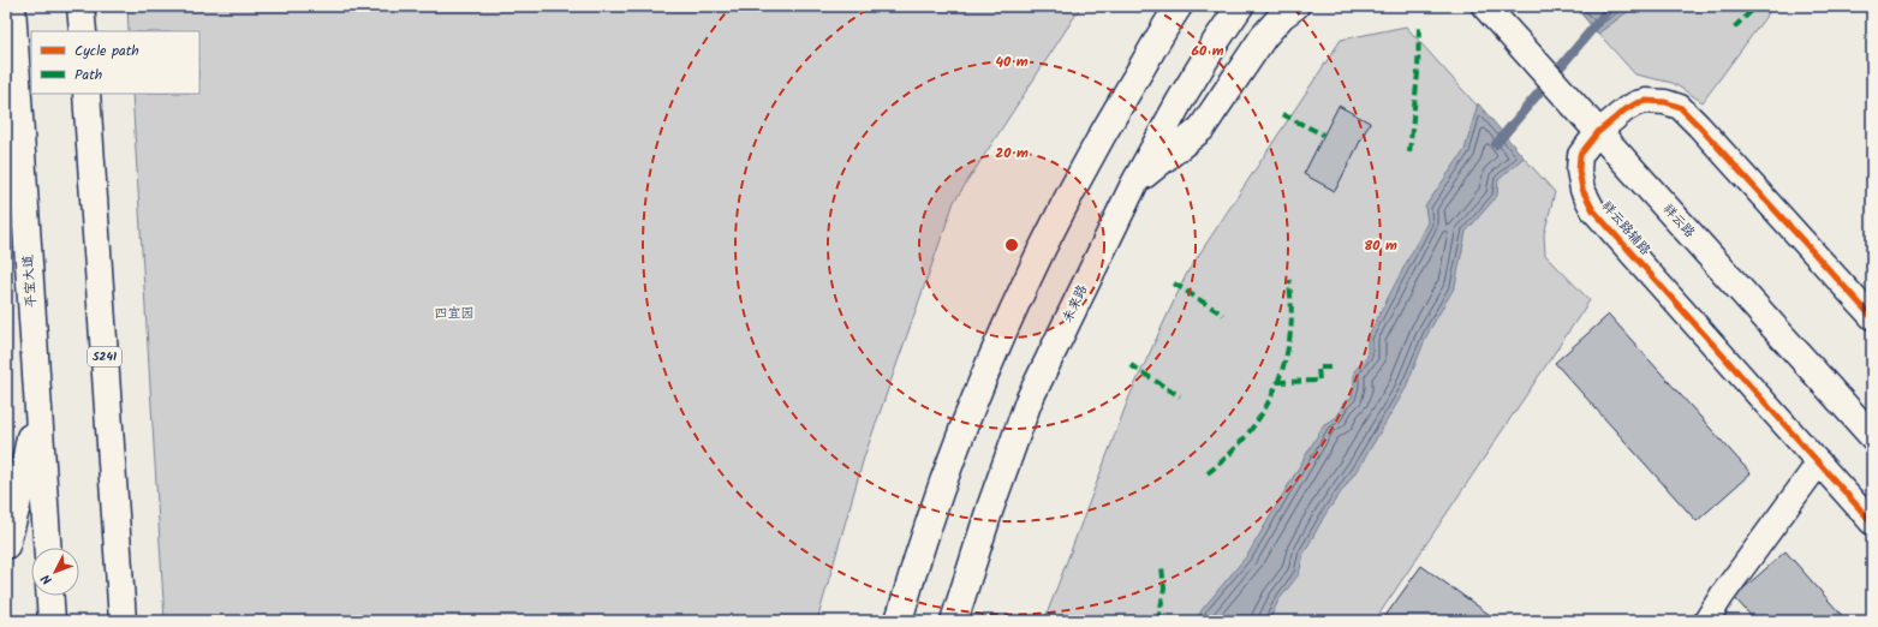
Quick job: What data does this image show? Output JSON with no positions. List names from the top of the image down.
{
  "streets": {
    "main road": [
      "祥云路",
      "平宝大道",
      "未来路",
      "S241"
    ],
    "street": ["祥云路辅路"]
  },
  "crossings": [
    ["祥云路", "祥云路辅路"]
  ],
  "parks": ["四宜园"],
  "legend": ["Cycle path", "Path"],
  "north": "bottom left",
  "rings": [
    "60 m",
    "40 m",
    "20 m",
    "80 m"
  ]
}
